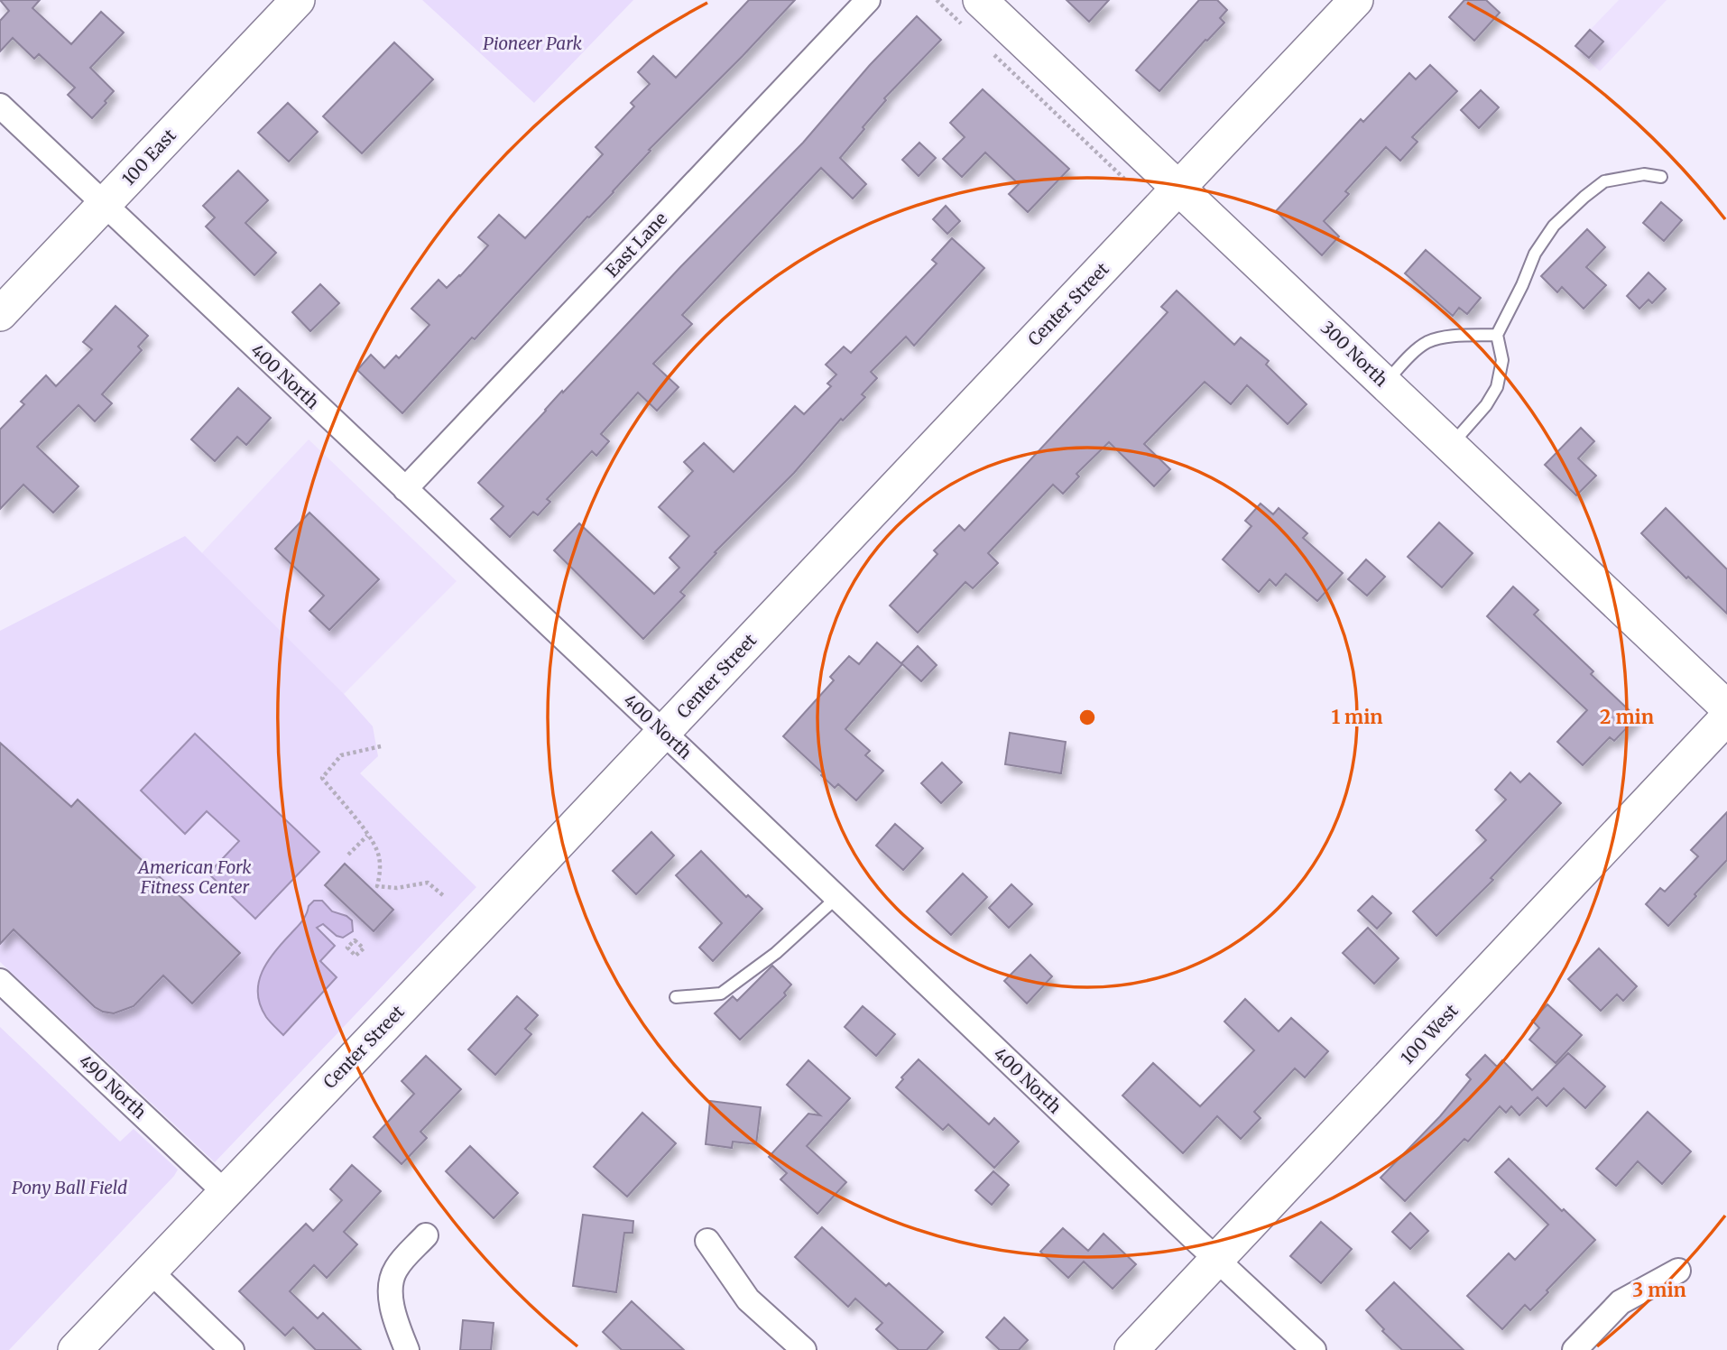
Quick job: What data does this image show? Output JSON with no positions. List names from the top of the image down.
{
  "streets": {
    "street": [
      "100 East",
      "East Lane",
      "Center Street",
      "300 North",
      "400 North",
      "100 West",
      "490 North"
    ]
  },
  "crossings": [
    ["100 East", "400 North"],
    ["East Lane", "400 North"],
    ["Center Street", "300 North"],
    ["Center Street", "400 North"],
    ["Center Street", "490 North"],
    ["400 North", "100 West"]
  ],
  "parks": ["Pioneer Park", "American Fork Fitness Center", "Pony Ball Field"],
  "rings": ["1 min", "2 min", "3 min"]
}
